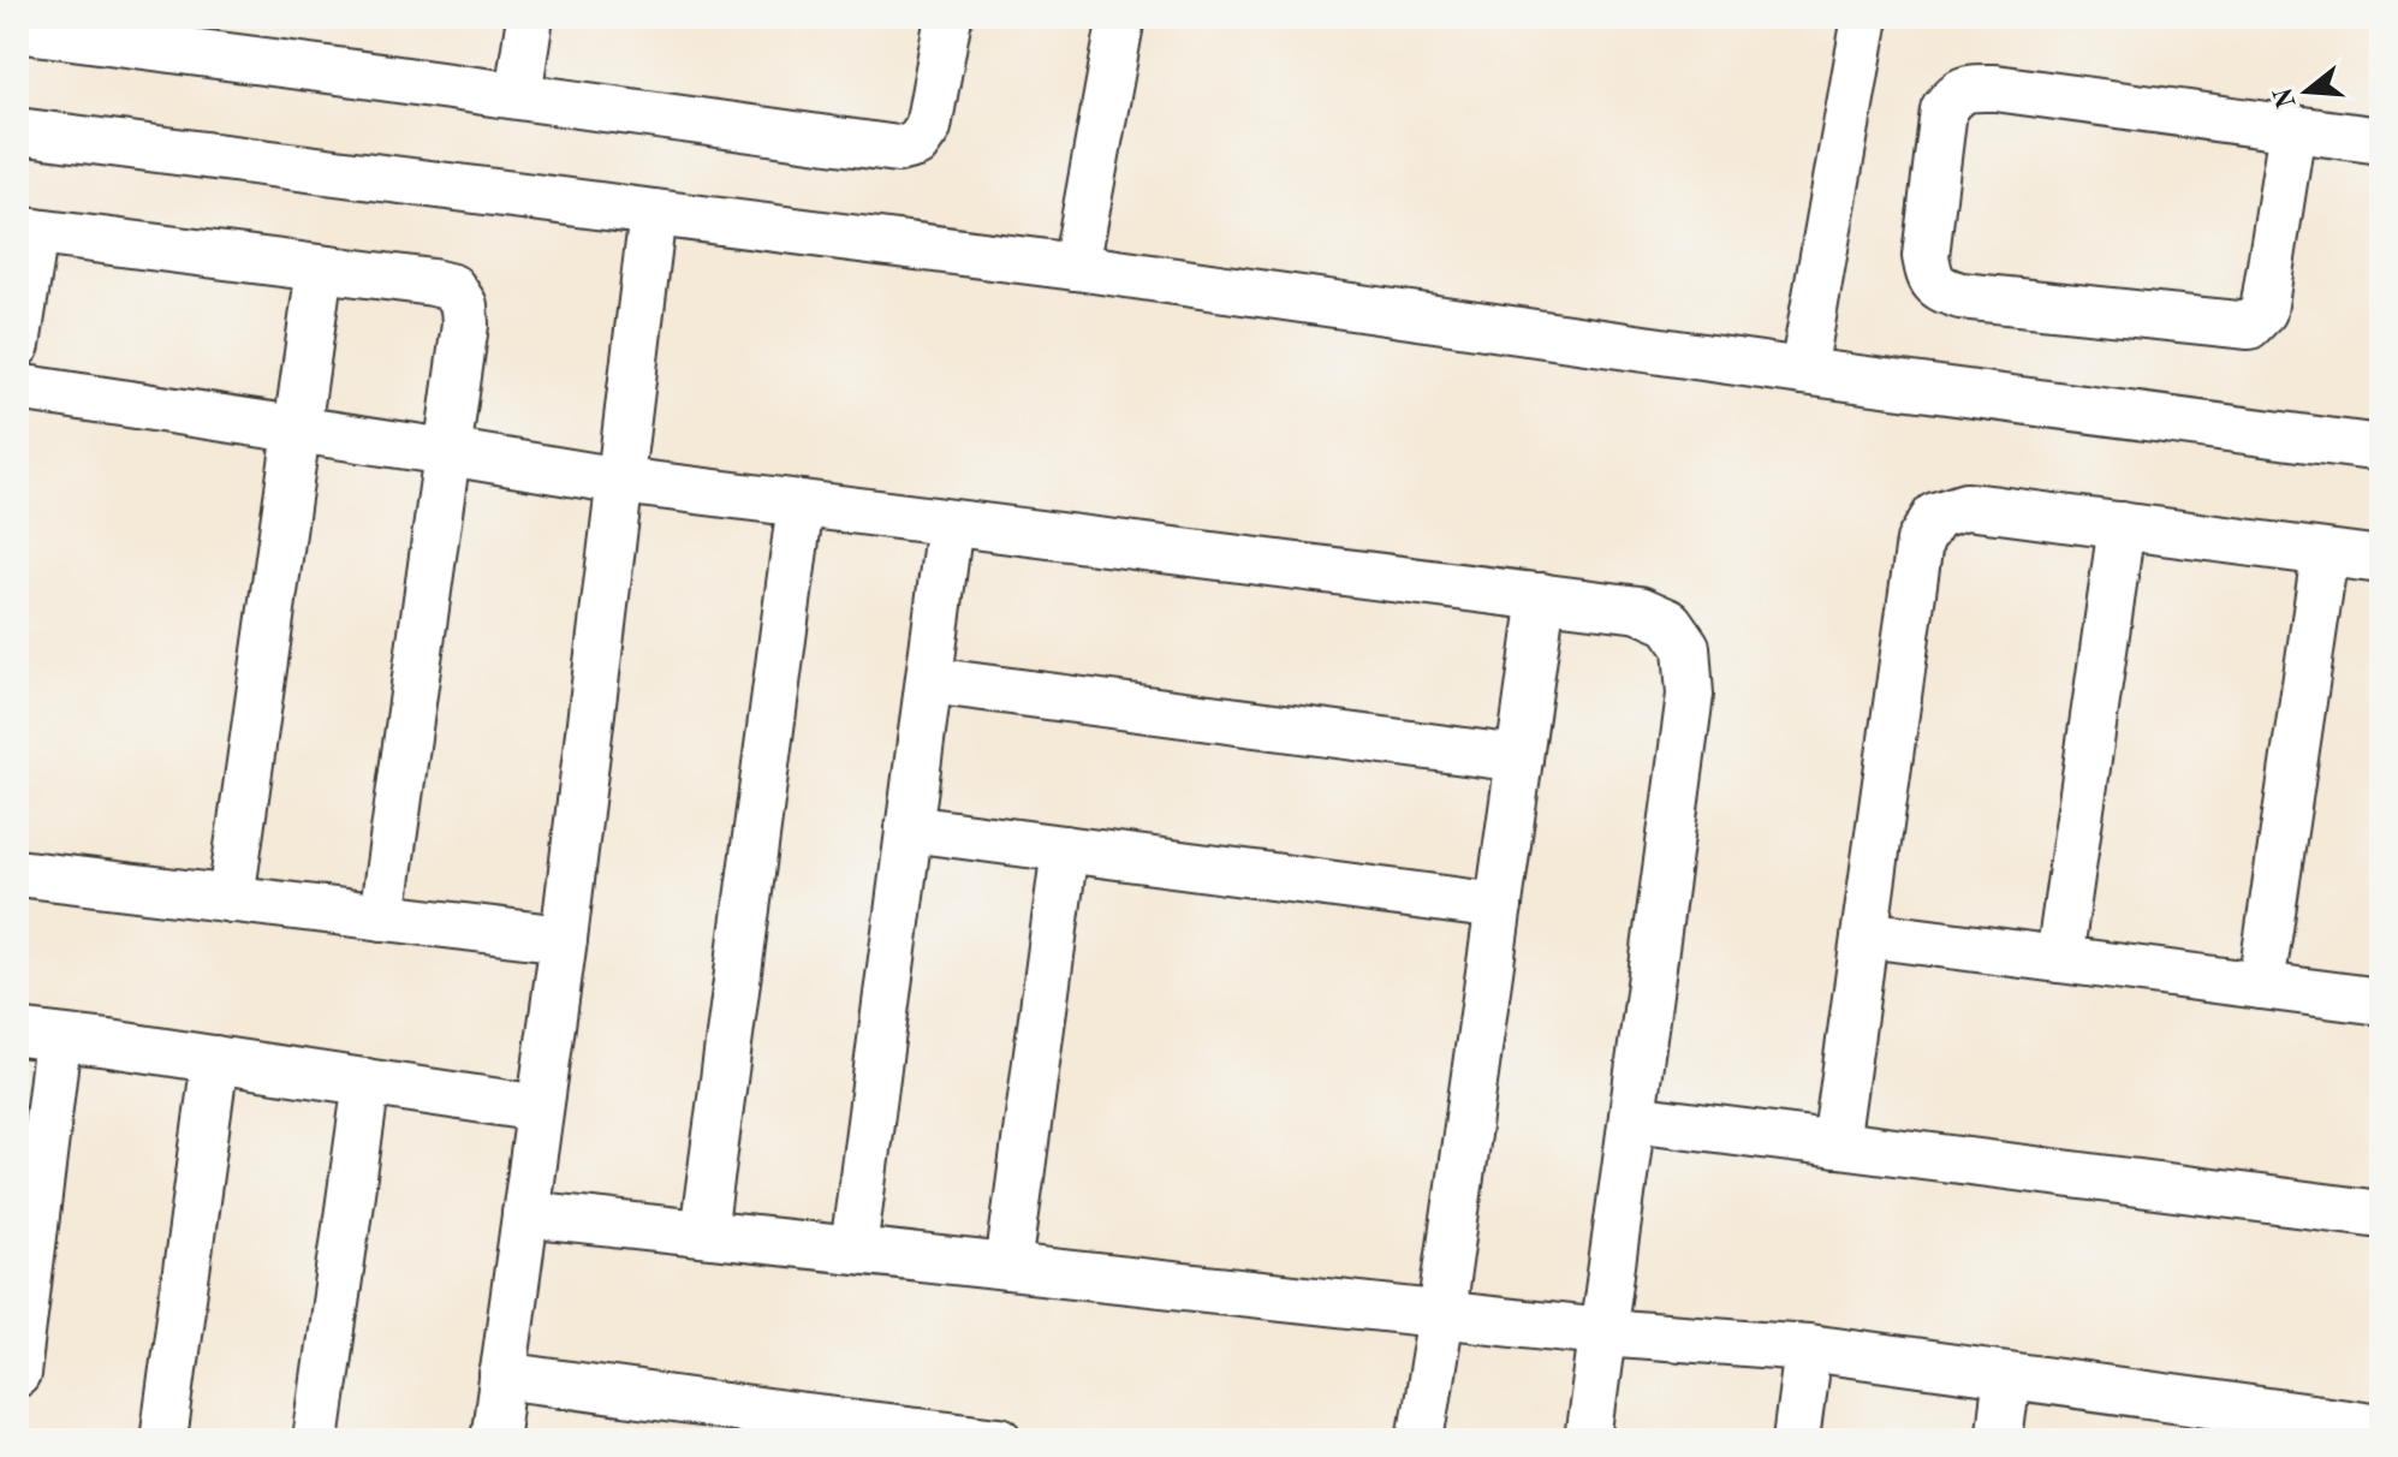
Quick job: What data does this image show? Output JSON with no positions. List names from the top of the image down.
{
  "north": "left"
}
